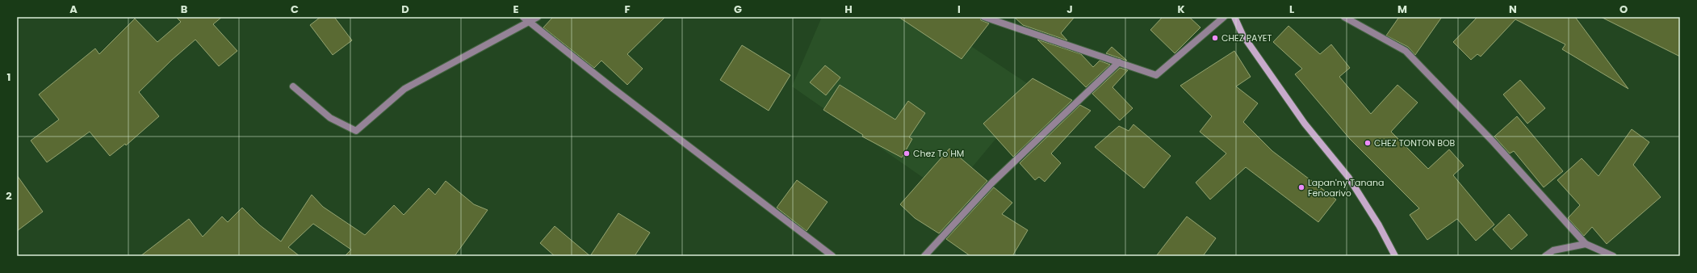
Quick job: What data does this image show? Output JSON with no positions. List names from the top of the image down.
{
  "places": [
    "CHEZ PAYET",
    "CHEZ TONTON BOB",
    "Chez To HM",
    "Lapan'ny Tanana Fenoarivo"
  ],
  "grid": {
    "columns": [
      "A",
      "B",
      "C",
      "D",
      "E",
      "F",
      "G",
      "H",
      "I",
      "J",
      "K",
      "L",
      "M",
      "N",
      "O"
    ],
    "rows": ["1", "2"]
  }
}
